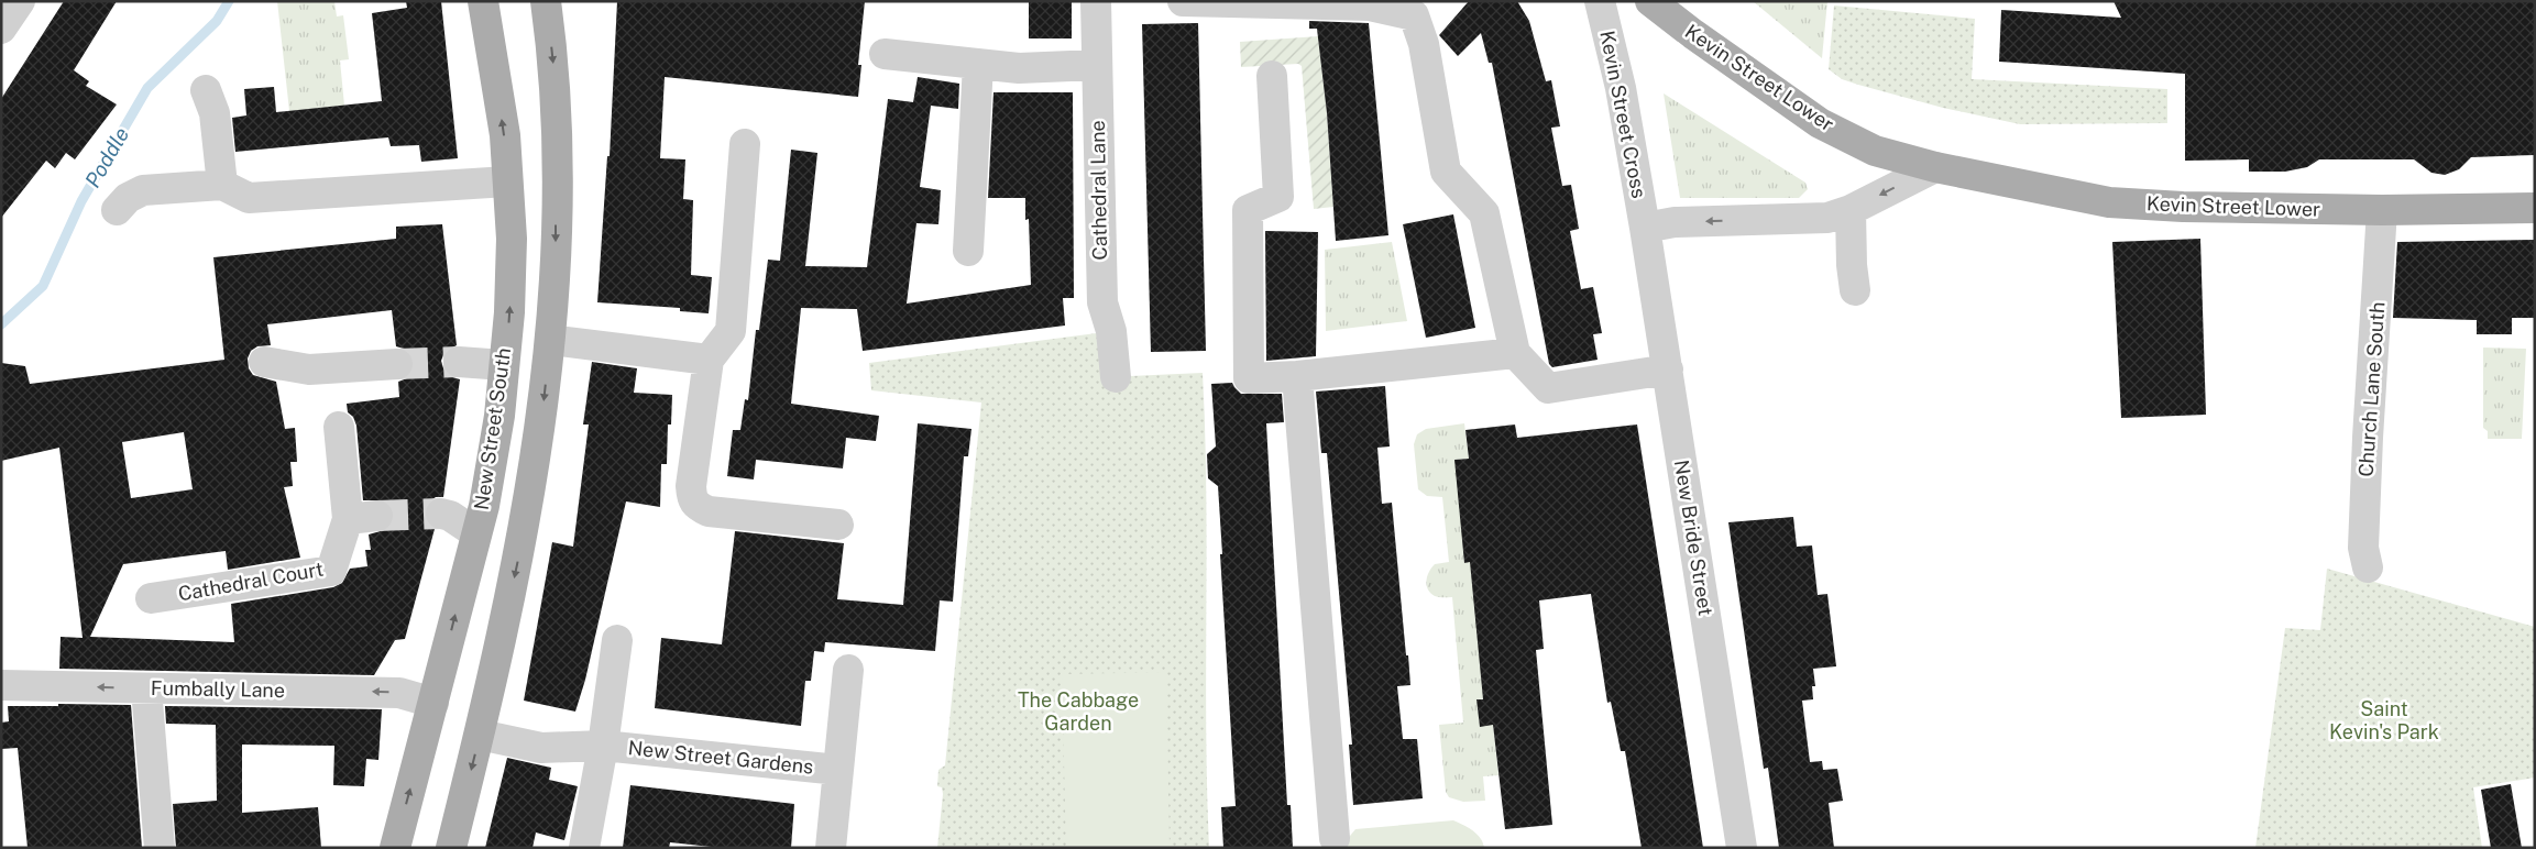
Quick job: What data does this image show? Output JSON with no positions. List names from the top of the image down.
{
  "streets": {
    "main road": ["Kevin Street Lower", "New Street South"],
    "street": [
      "Kevin Street Cross",
      "Cathedral Lane",
      "Church Lane South",
      "New Bride Street",
      "Cathedral Court",
      "Fumbally Lane",
      "New Street Gardens"
    ]
  },
  "crossings": [
    ["Kevin Street Lower", "Church Lane South"],
    ["Kevin Street Cross", "New Bride Street"],
    ["New Street South", "Fumbally Lane"]
  ],
  "one_way": ["Fumbally Lane"],
  "water": ["Poddle"],
  "parks": ["The Cabbage Garden", "Saint Kevin's Park"]
}
